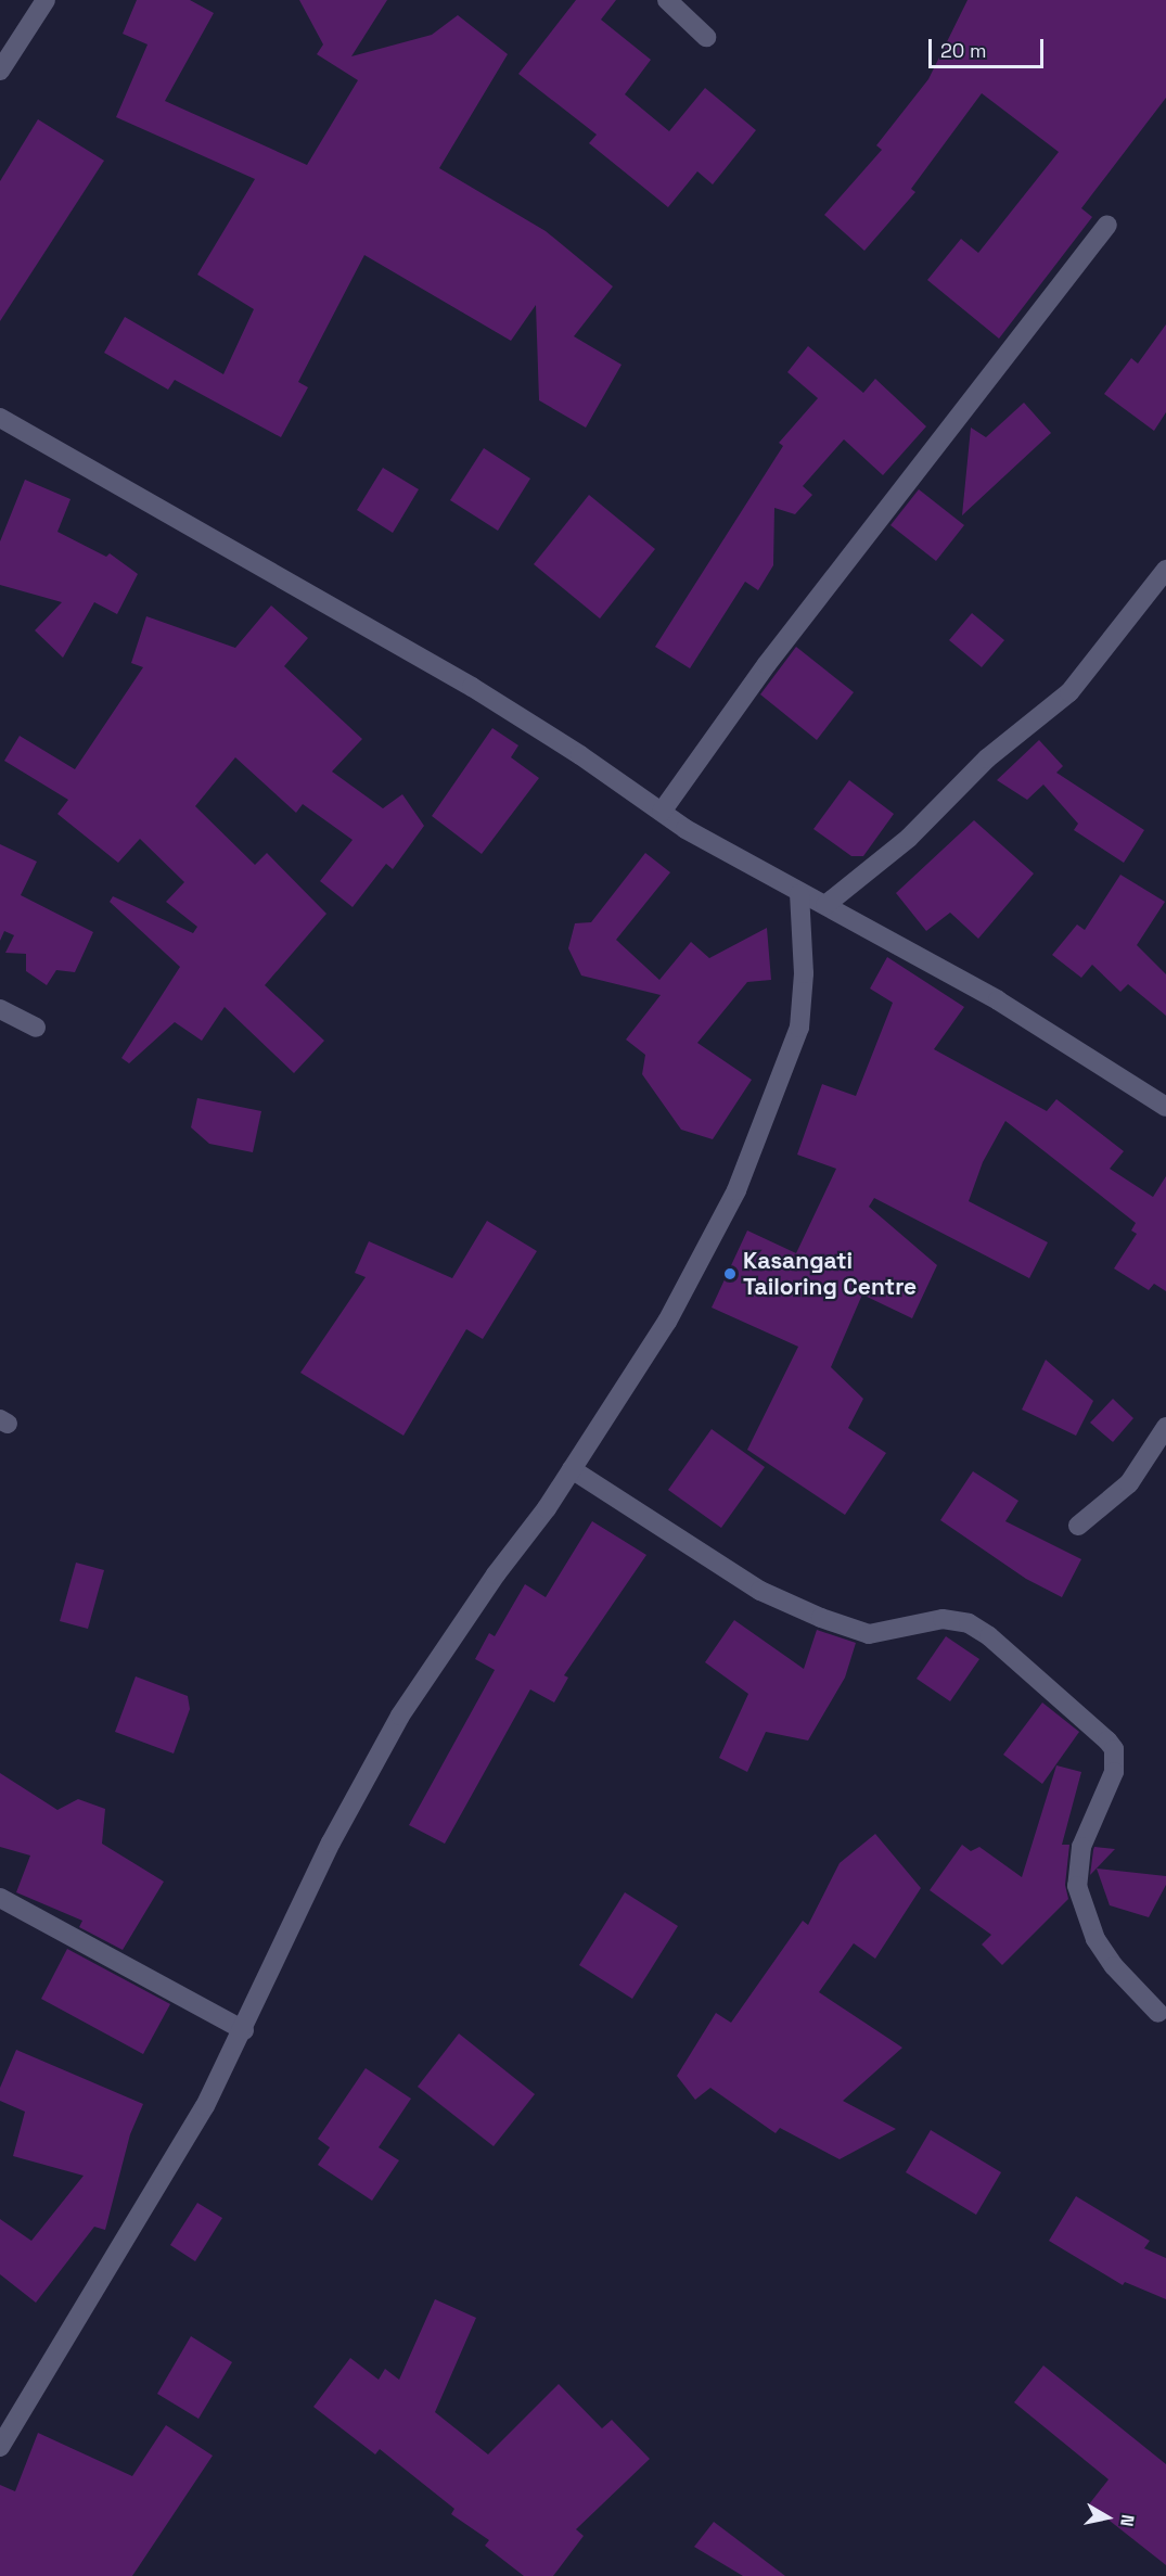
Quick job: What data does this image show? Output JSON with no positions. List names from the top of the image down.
{
  "places": ["Kasangati Tailoring Centre"],
  "scale_bar": "20 m",
  "north": "right"
}
